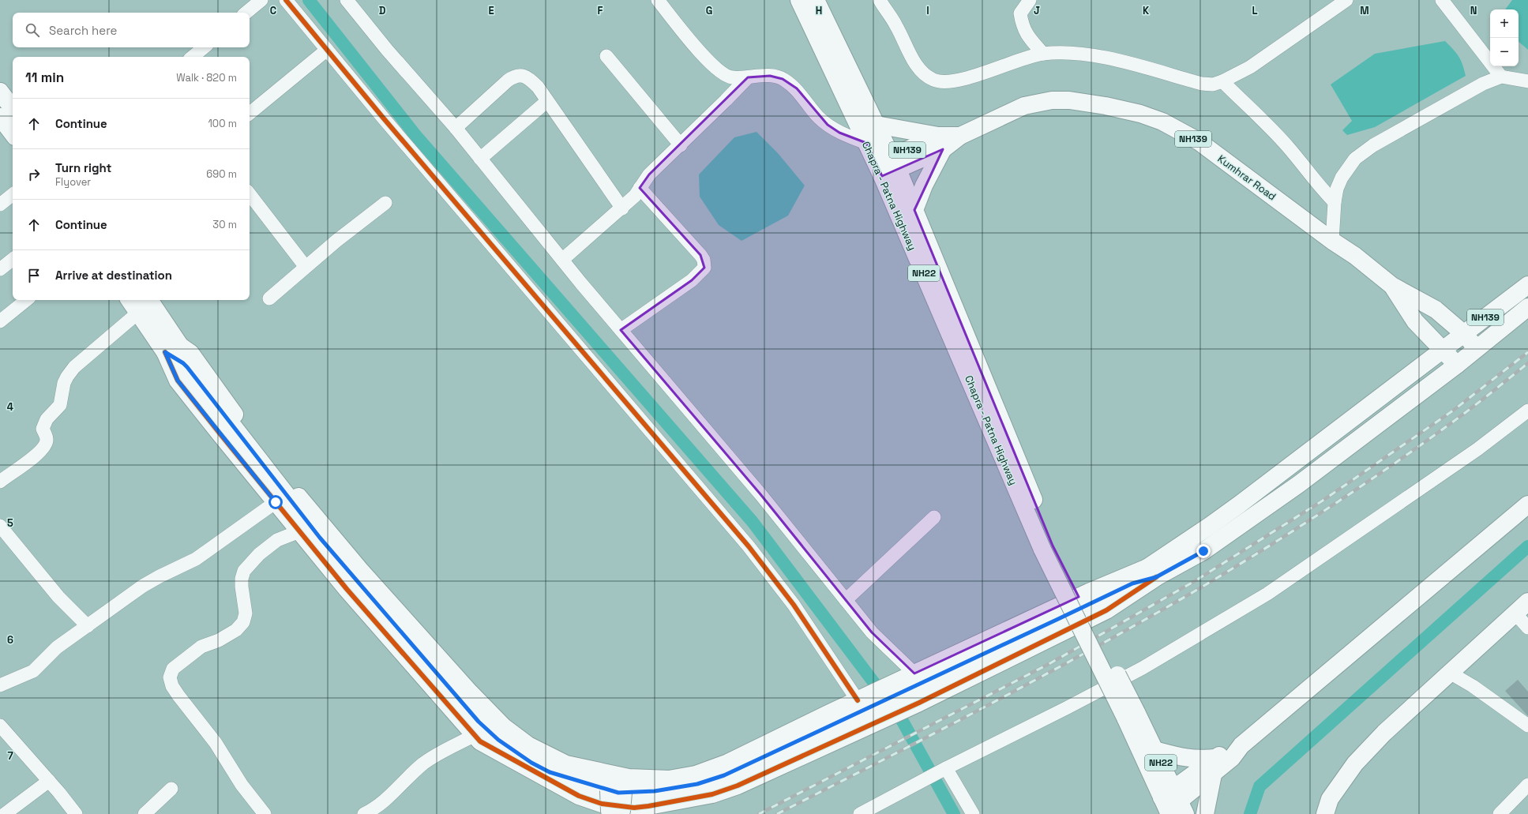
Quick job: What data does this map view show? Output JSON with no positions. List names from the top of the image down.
{
  "streets": {
    "main road": [
      "NH139",
      "Kumhrar Road",
      "Chapra - Patna Highway",
      "NH22"
    ]
  },
  "crossings": [
    ["NH139", "Kumhrar Road"],
    ["Kumhrar Road", "Chapra - Patna Highway"],
    ["Chapra - Patna Highway", "NH22"]
  ],
  "page": {
    "map_buttons": ["+", "−"],
    "search": "Search here",
    "heading": ["11 min", "Walk · 820 m"],
    "list": [
      ["Continue", "100 m"],
      ["Turn right", "Flyover", "690 m"],
      ["Continue", "30 m"],
      "Arrive at destination"
    ]
  },
  "grid": {
    "columns": [
      "C",
      "D",
      "E",
      "F",
      "G",
      "H",
      "I",
      "J",
      "K",
      "L",
      "M",
      "N"
    ],
    "rows": [
      "4",
      "5",
      "6",
      "7"
    ]
  }
}
